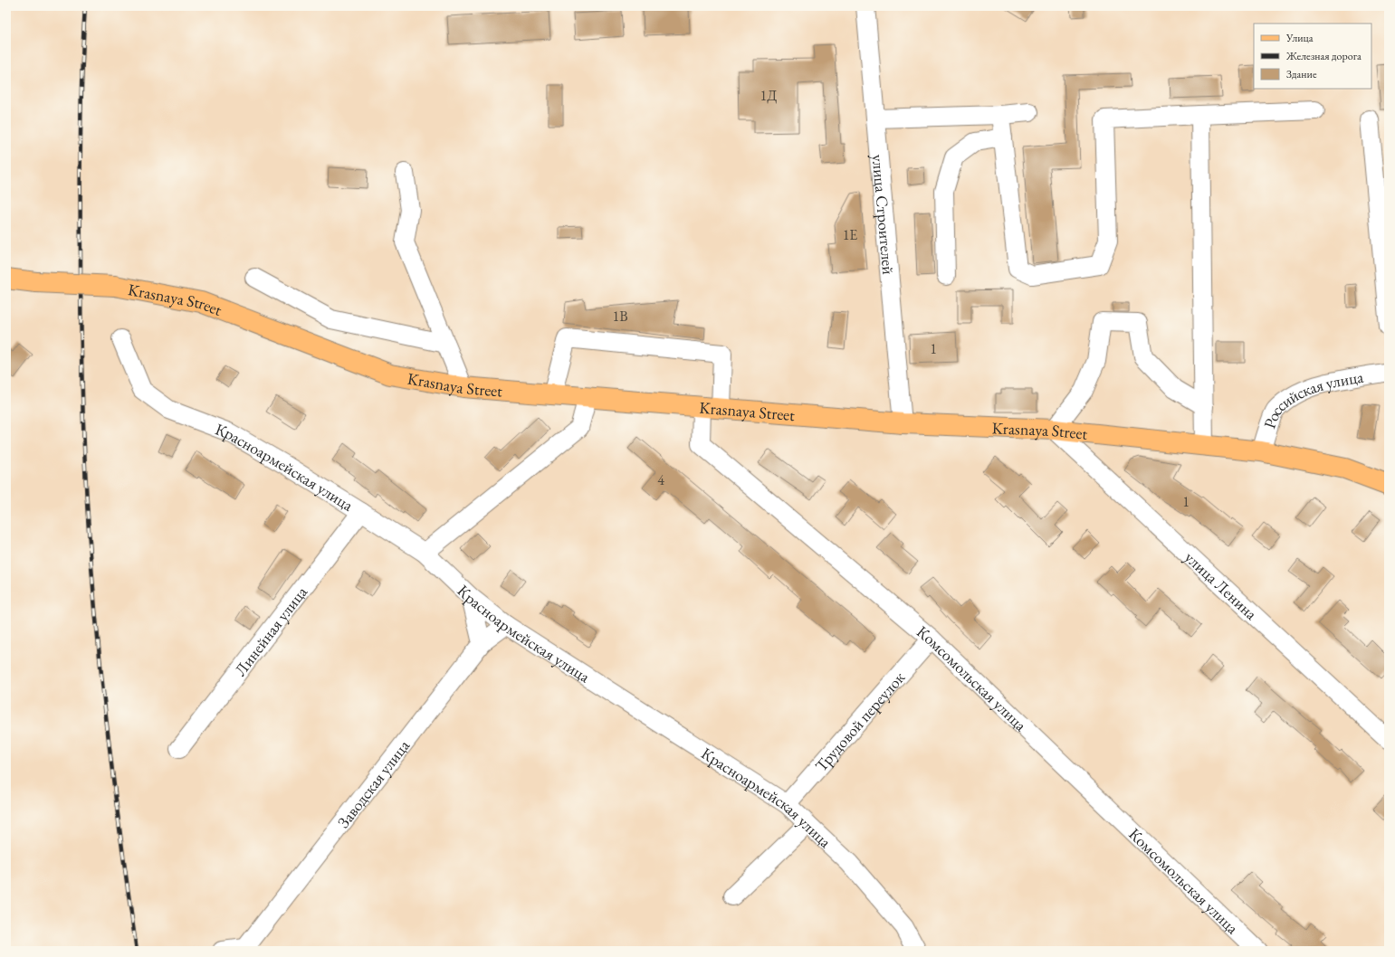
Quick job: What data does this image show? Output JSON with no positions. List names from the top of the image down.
{
  "streets": {
    "main road": ["Krasnaya Street"],
    "street": [
      "улица Строителей",
      "Российская улица",
      "Красноармейская улица",
      "улица Ленина",
      "Линейная улица",
      "Комсомольская улица",
      "Трудовой переулок",
      "Заводская улица"
    ]
  },
  "crossings": [
    ["улица Строителей", "Krasnaya Street"],
    ["Krasnaya Street", "Российская улица"],
    ["Krasnaya Street", "улица Ленина"],
    ["Krasnaya Street", "Комсомольская улица"],
    ["Красноармейская улица", "Линейная улица"],
    ["Красноармейская улица", "Трудовой переулок"],
    ["Красноармейская улица", "Заводская улица"],
    ["Комсомольская улица", "Трудовой переулок"]
  ],
  "house_numbers": [
    "1Д",
    "1Е",
    "1В",
    "1",
    "4",
    "1"
  ],
  "legend": ["Улица", "Железная дорога", "Здание"]
}
